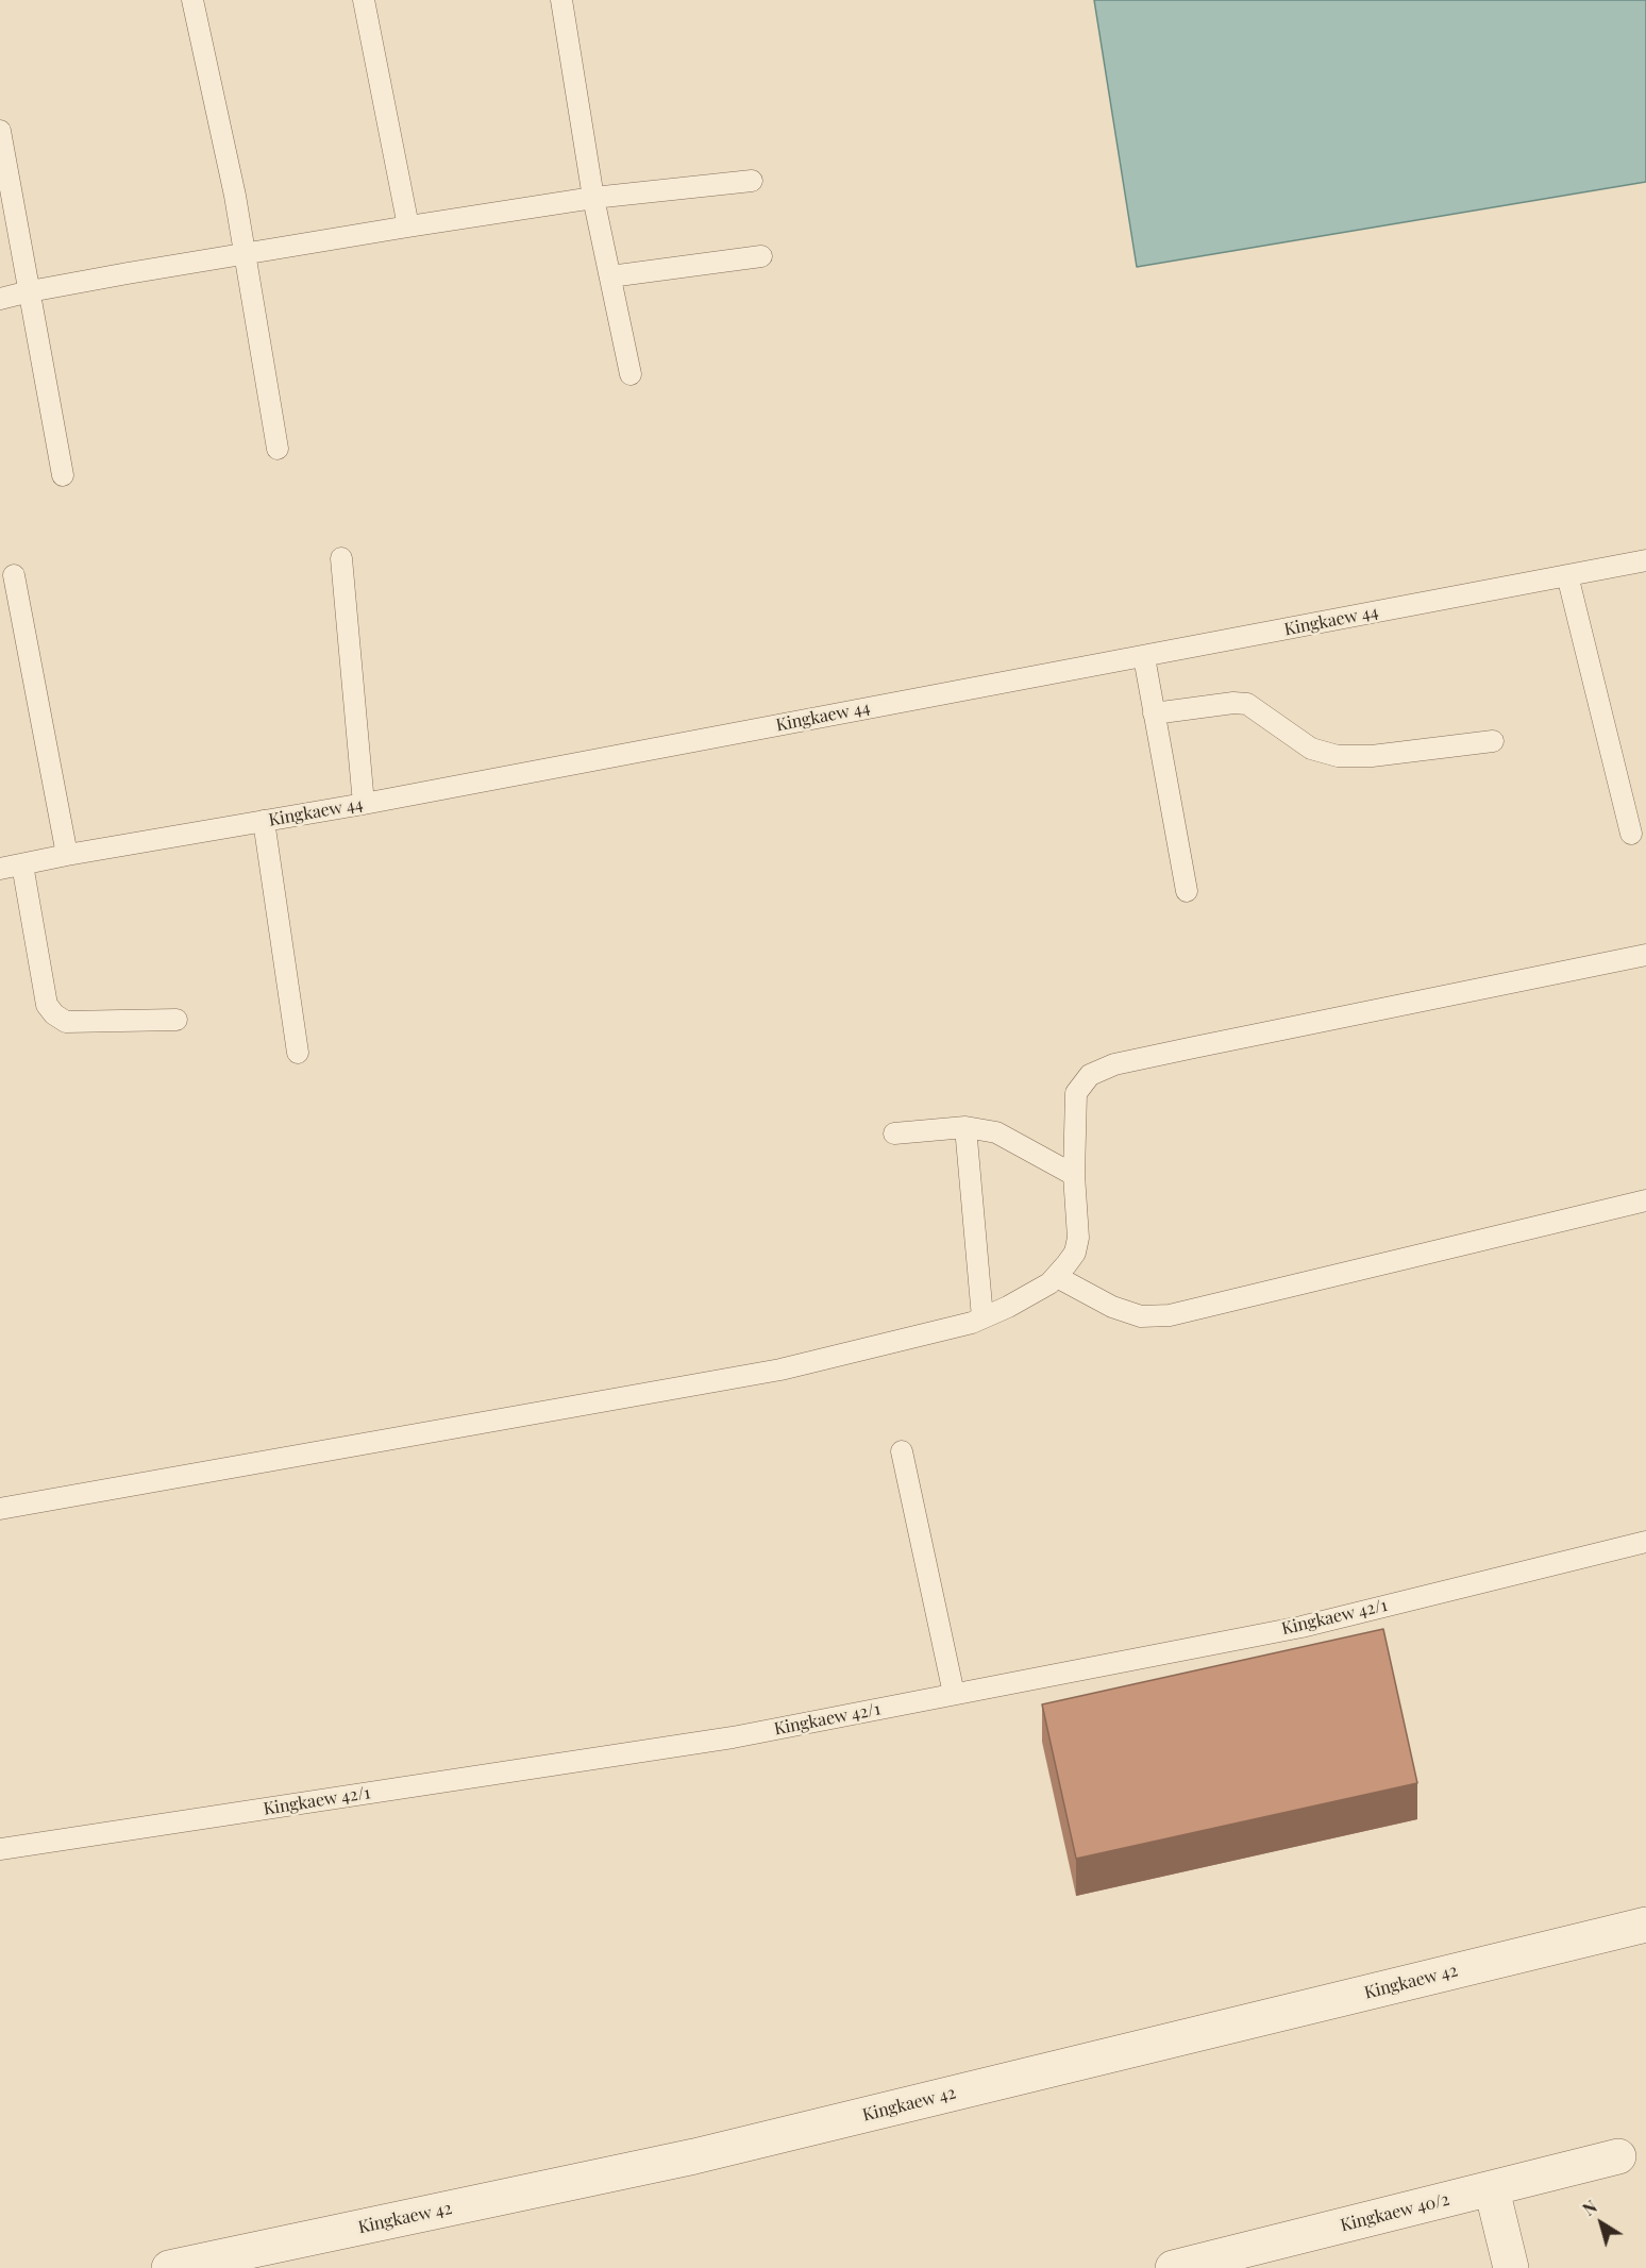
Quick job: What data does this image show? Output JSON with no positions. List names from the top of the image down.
{
  "streets": {
    "street": ["Kingkaew 42", "Kingkaew 40/2"],
    "lane": ["Kingkaew 44", "Kingkaew 42/1"]
  },
  "north": "top left"
}
